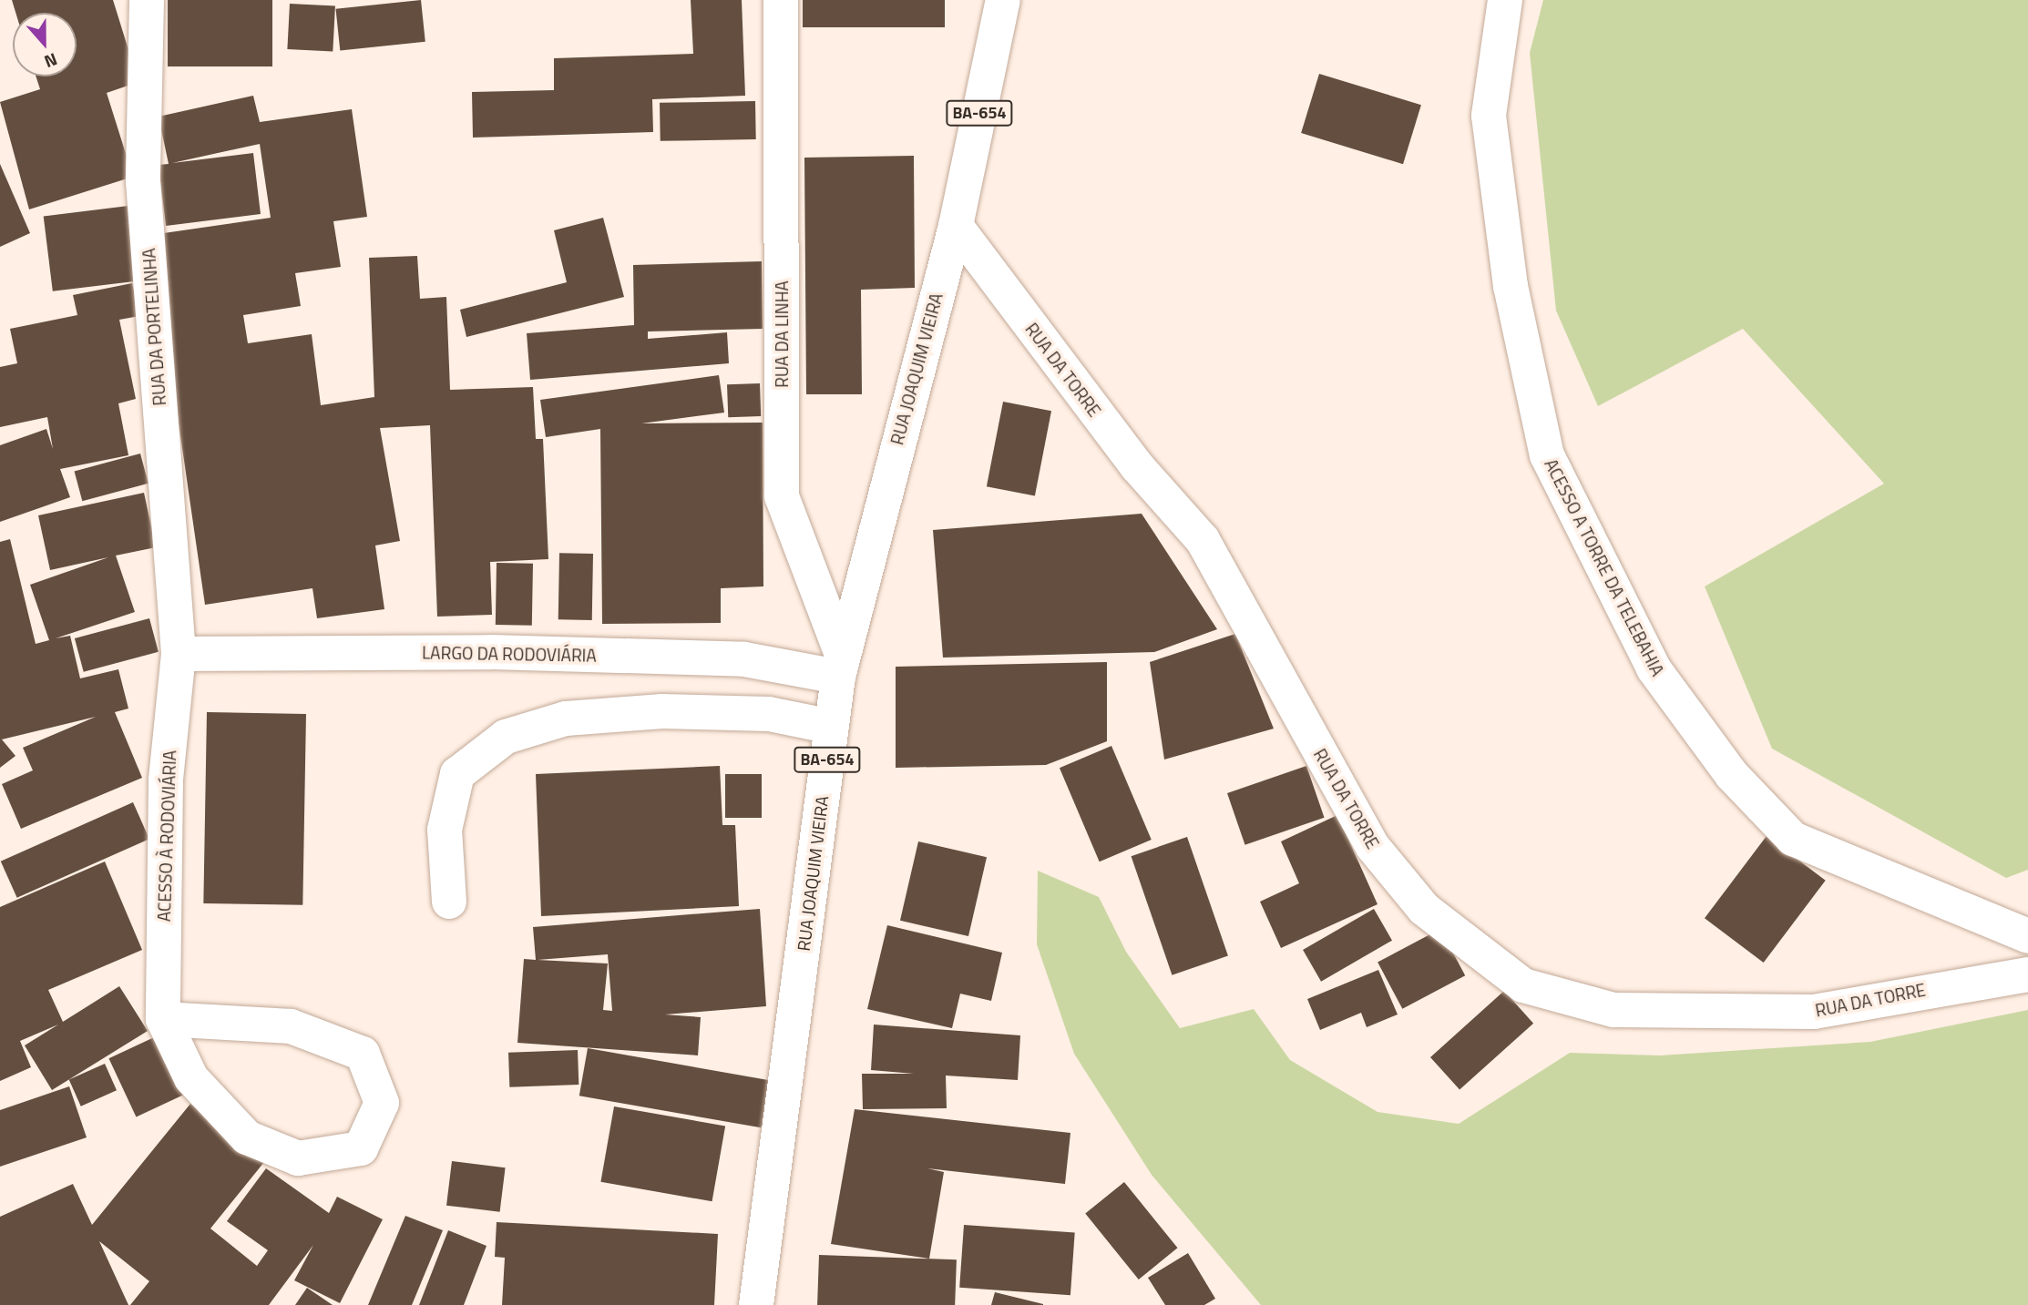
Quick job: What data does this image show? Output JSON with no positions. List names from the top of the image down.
{
  "streets": {
    "street": [
      "BA-654",
      "RUA DA PORTELINHA",
      "RUA DA LINHA",
      "RUA JOAQUIM VIEIRA",
      "RUA DA TORRE",
      "ACESSO A TORRE DA TELEBAHIA",
      "LARGO DA RODOVIÁRIA",
      "ACESSO À RODOVIÁRIA"
    ]
  },
  "crossings": [
    ["BA-654", "RUA JOAQUIM VIEIRA"],
    ["BA-654", "RUA DA TORRE"],
    ["RUA DA PORTELINHA", "LARGO DA RODOVIÁRIA"],
    ["RUA DA PORTELINHA", "ACESSO À RODOVIÁRIA"],
    ["RUA DA LINHA", "RUA JOAQUIM VIEIRA"],
    ["RUA DA LINHA", "LARGO DA RODOVIÁRIA"],
    ["RUA JOAQUIM VIEIRA", "RUA DA TORRE"],
    ["RUA JOAQUIM VIEIRA", "LARGO DA RODOVIÁRIA"],
    ["LARGO DA RODOVIÁRIA", "ACESSO À RODOVIÁRIA"]
  ],
  "north": "bottom"
}
